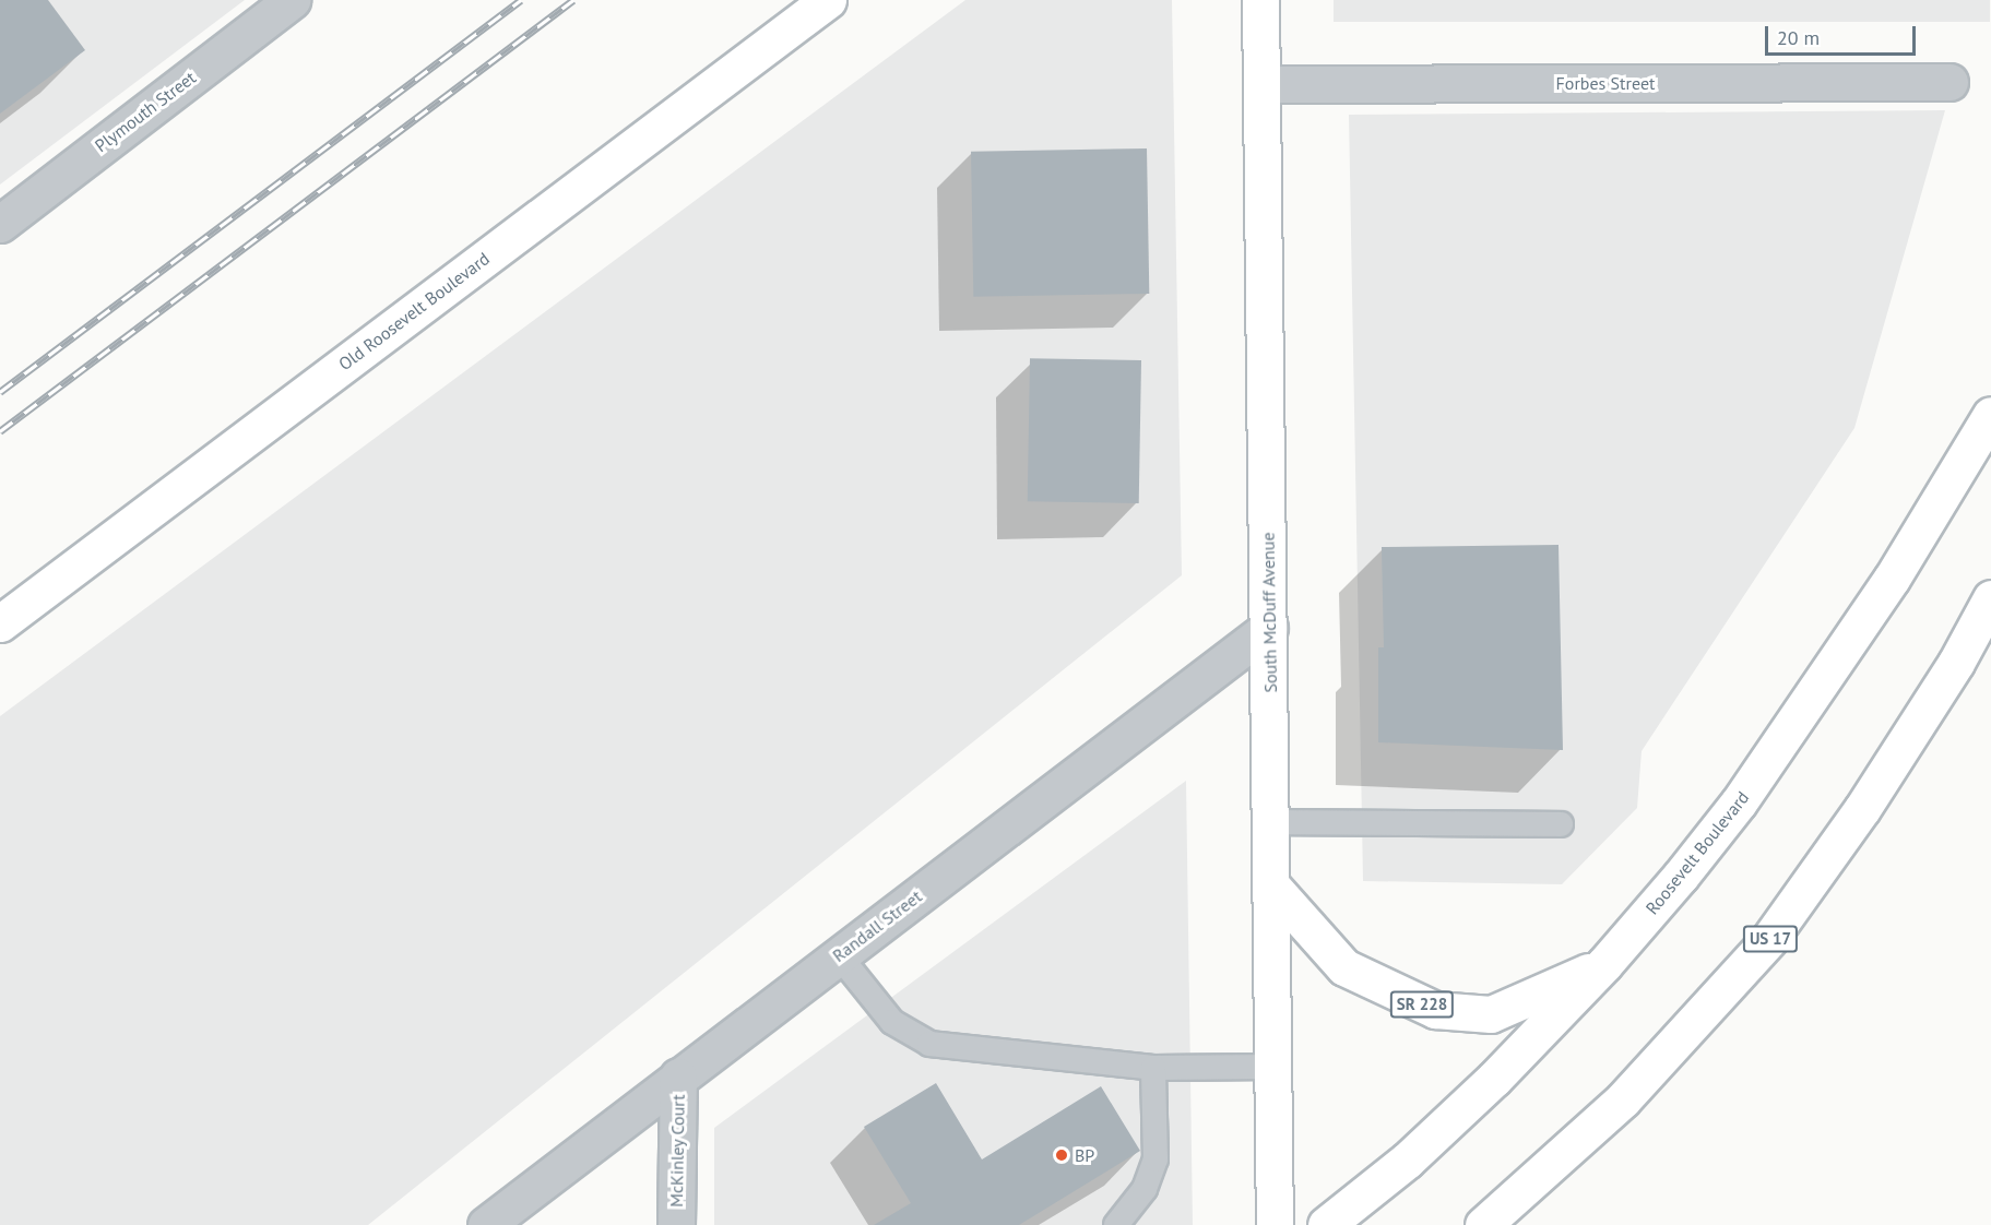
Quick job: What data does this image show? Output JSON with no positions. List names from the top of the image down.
{
  "streets": {
    "main road": [
      "Old Roosevelt Boulevard",
      "South McDuff Avenue",
      "Roosevelt Boulevard",
      "US 17",
      "SR 228"
    ],
    "street": [
      "Forbes Street",
      "Plymouth Street",
      "Randall Street",
      "McKinley Court"
    ]
  },
  "crossings": [
    ["Forbes Street", "South McDuff Avenue"],
    ["South McDuff Avenue", "Randall Street"],
    ["South McDuff Avenue", "SR 228"],
    ["Roosevelt Boulevard", "SR 228"],
    ["Randall Street", "McKinley Court"]
  ],
  "places": ["BP"],
  "scale_bar": "20 m"
}
